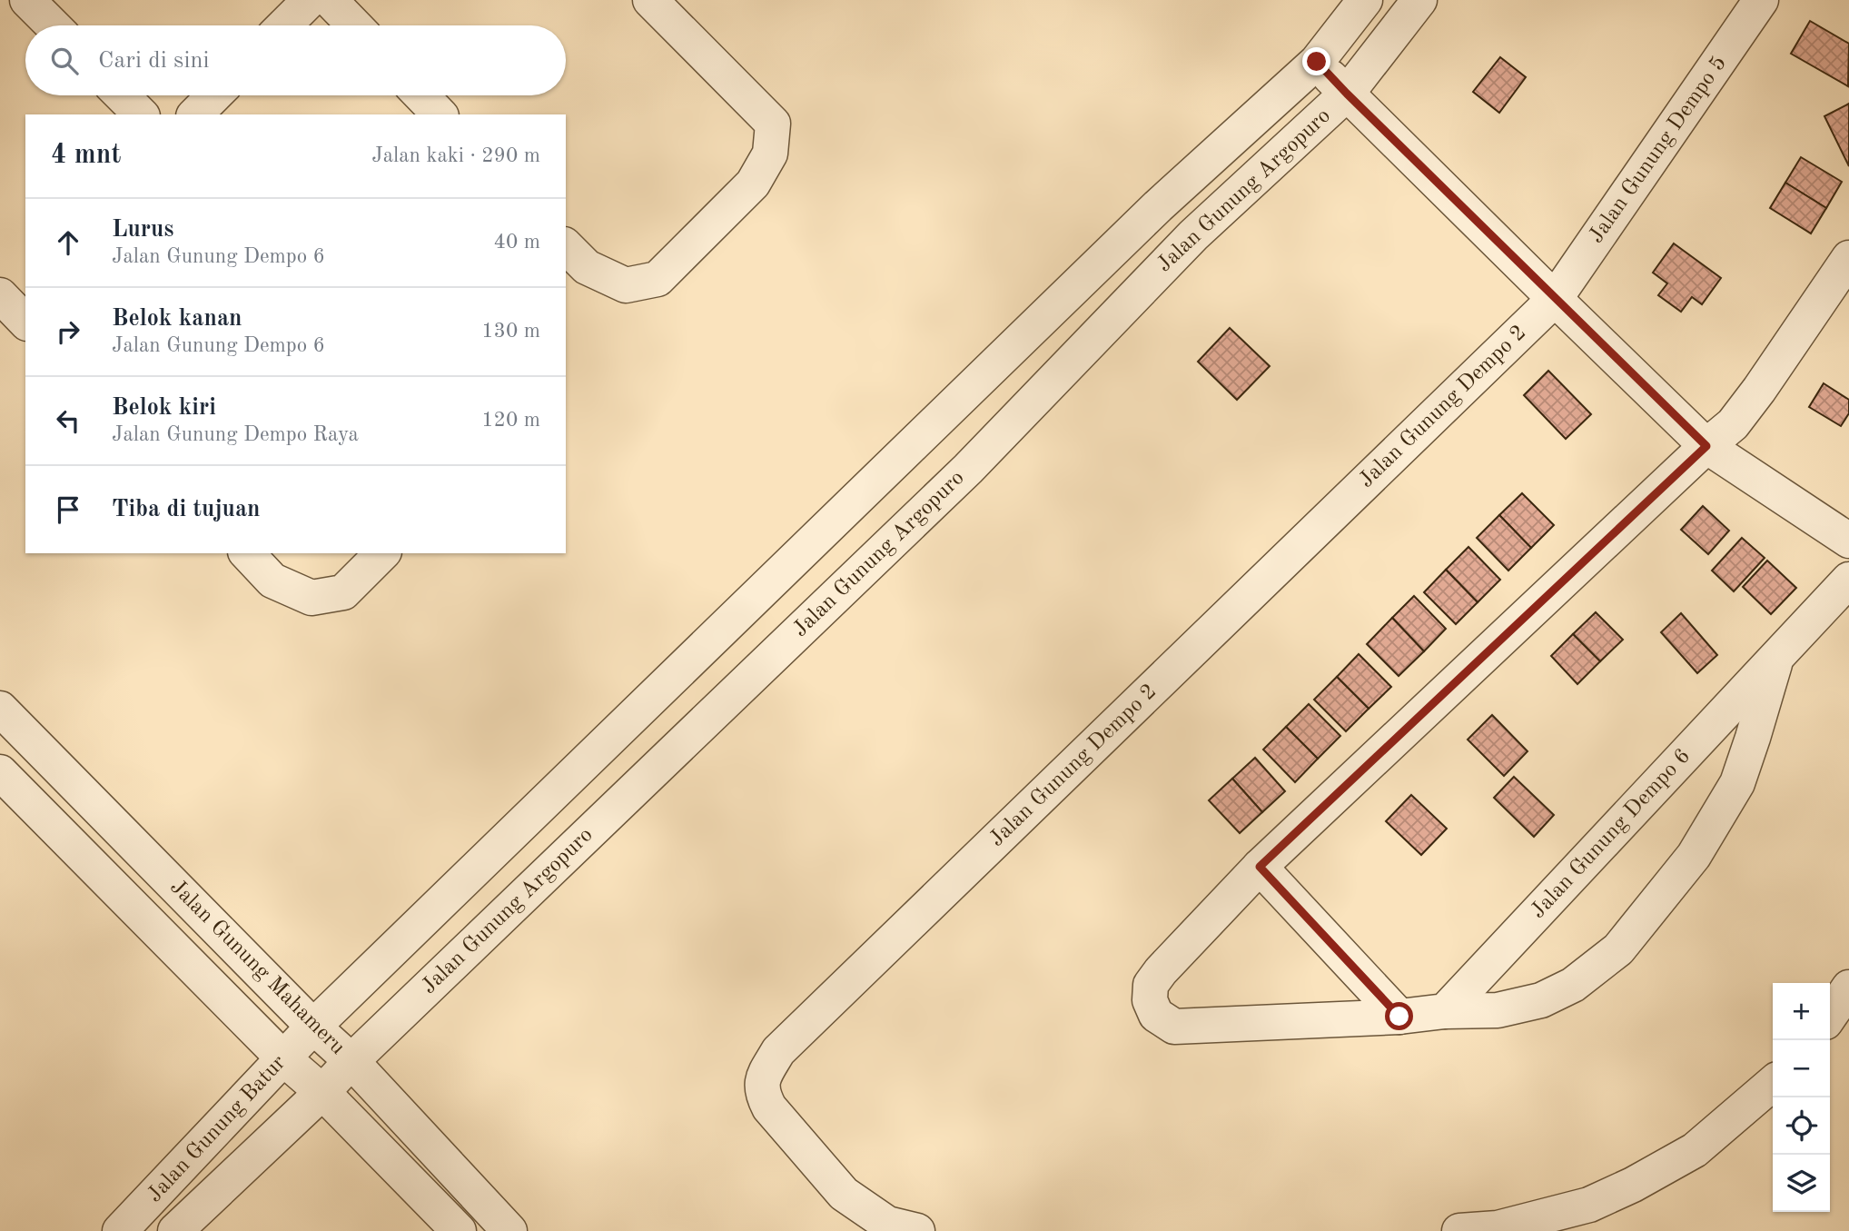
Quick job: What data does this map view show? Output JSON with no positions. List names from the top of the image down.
{
  "streets": {
    "street": [
      "Jalan Gunung Dempo 5",
      "Jalan Gunung Argopuro",
      "Jalan Gunung Dempo 2",
      "Jalan Gunung Dempo 6",
      "Jalan Gunung Mahameru",
      "Jalan Gunung Batur"
    ]
  },
  "crossings": [
    ["Jalan Gunung Dempo 5", "Jalan Gunung Dempo 2"],
    ["Jalan Gunung Argopuro", "Jalan Gunung Mahameru"],
    ["Jalan Gunung Argopuro", "Jalan Gunung Batur"],
    ["Jalan Gunung Mahameru", "Jalan Gunung Batur"]
  ],
  "page": {
    "search": "Cari di sini",
    "heading": ["4 mnt", "Jalan kaki · 290 m"],
    "list": [
      ["Lurus", "Jalan Gunung Dempo 6", "40 m"],
      ["Belok kanan", "Jalan Gunung Dempo 6", "130 m"],
      ["Belok kiri", "Jalan Gunung Dempo Raya", "120 m"],
      "Tiba di tujuan"
    ],
    "map_buttons": ["+", "−"]
  }
}
